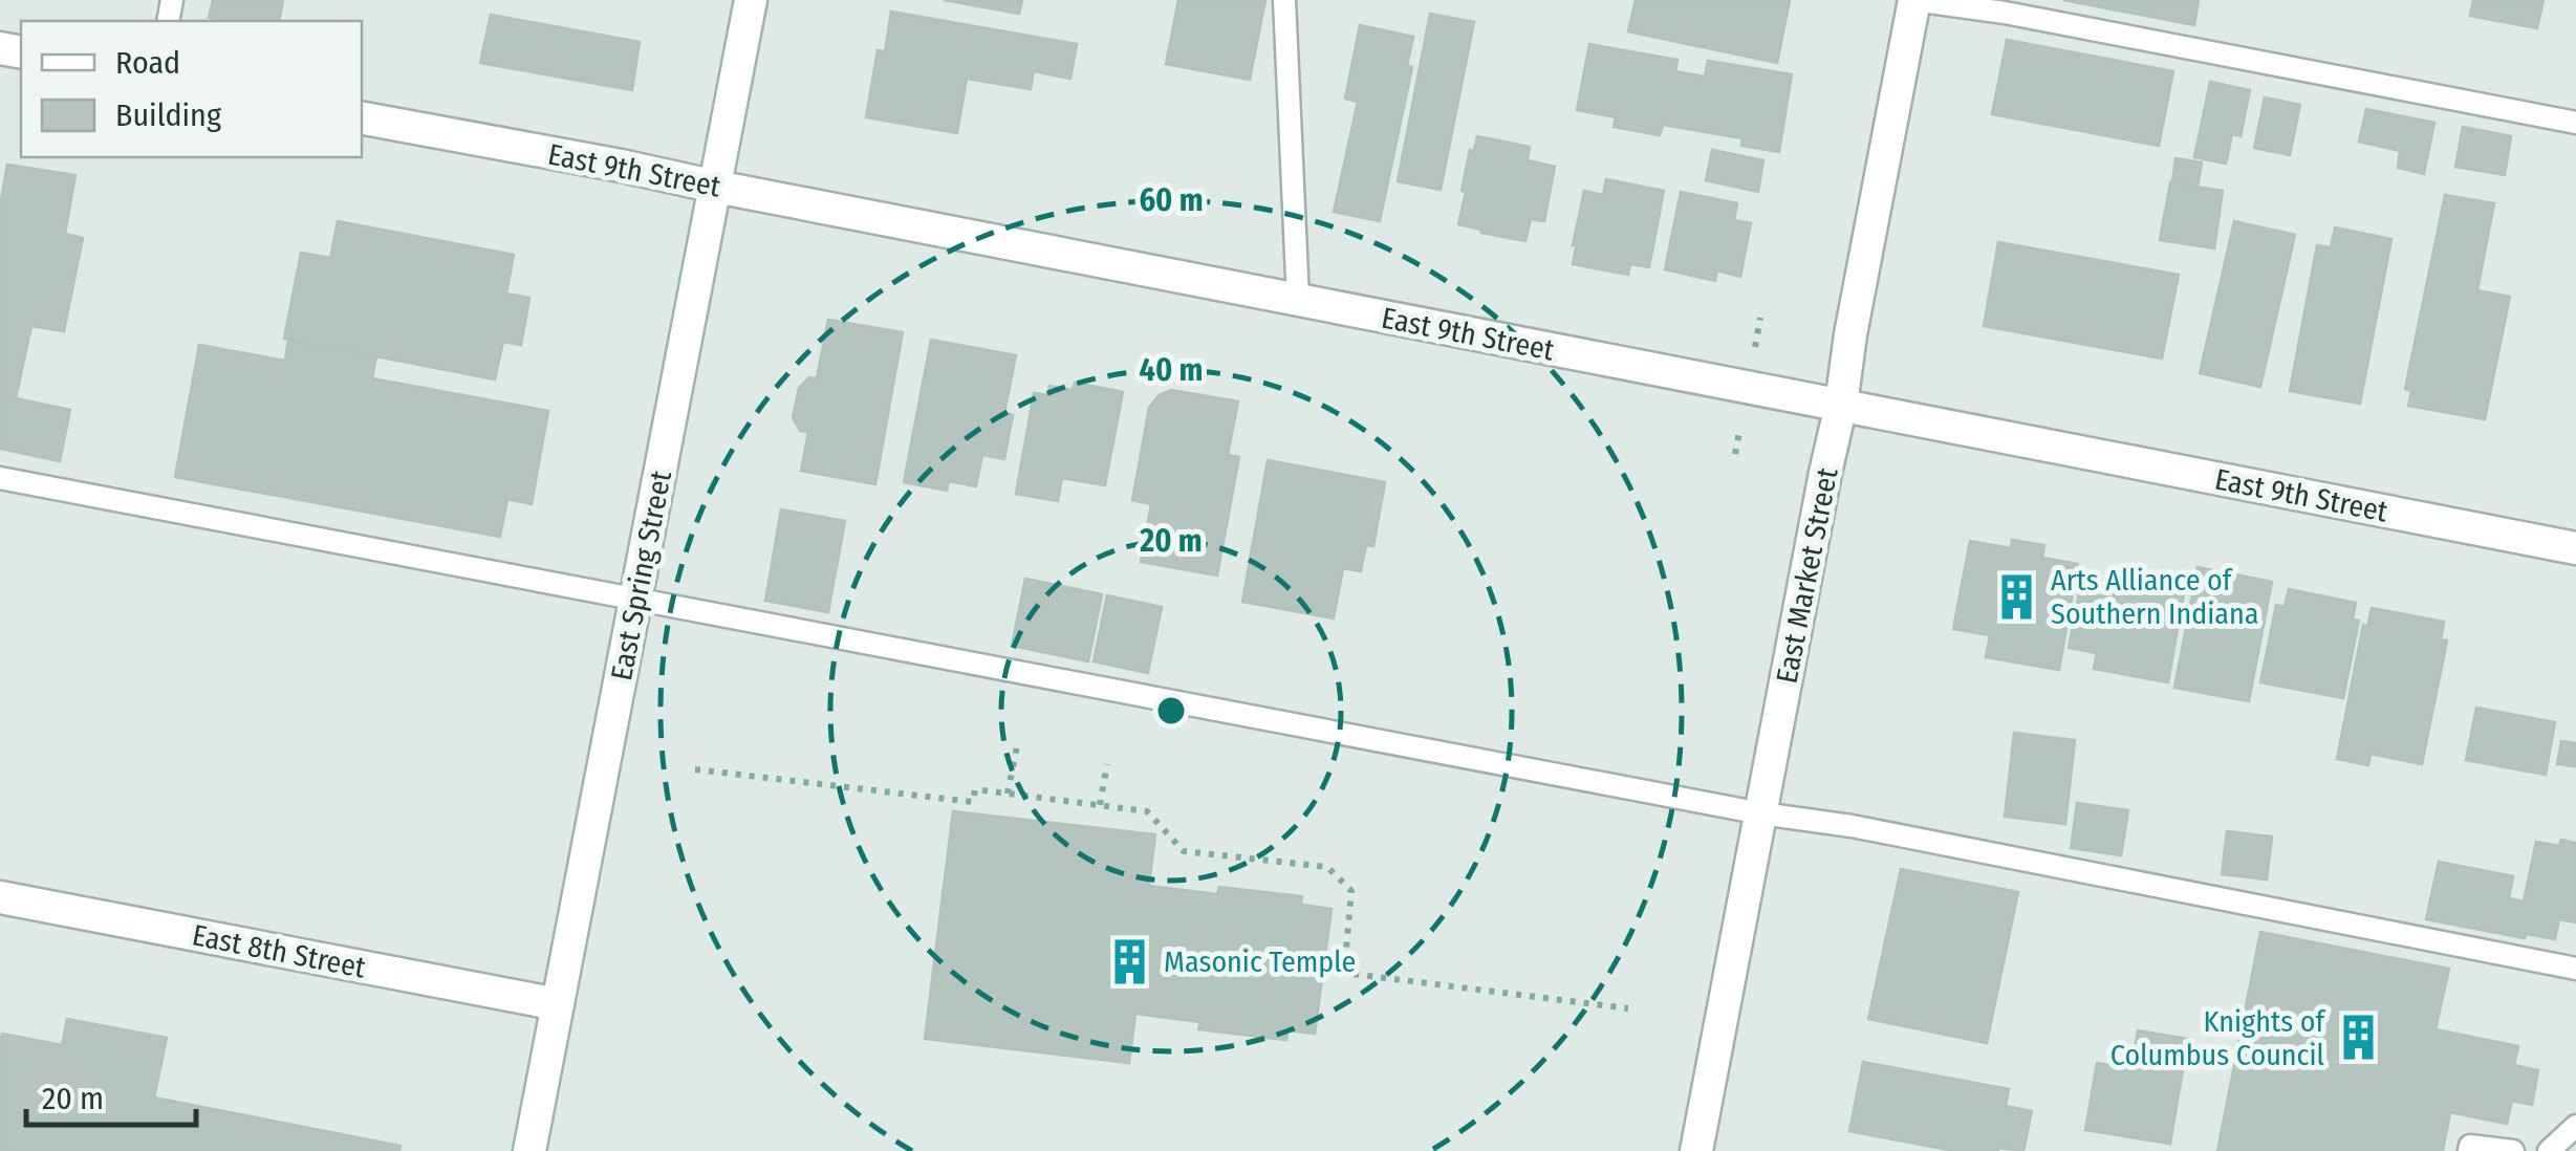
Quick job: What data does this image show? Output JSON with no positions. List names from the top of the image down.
{
  "streets": {
    "street": [
      "East 9th Street",
      "East Spring Street",
      "East Market Street",
      "East 8th Street"
    ]
  },
  "crossings": [
    ["East 9th Street", "East Spring Street"],
    ["East 9th Street", "East Market Street"],
    ["East Spring Street", "East 8th Street"]
  ],
  "places": {
    "building": ["Arts Alliance of Southern Indiana", "Masonic Temple", "Knights of Columbus Council"]
  },
  "legend": ["Road", "Building"],
  "scale_bar": "20 m",
  "rings": ["60 m", "40 m", "20 m"]
}
